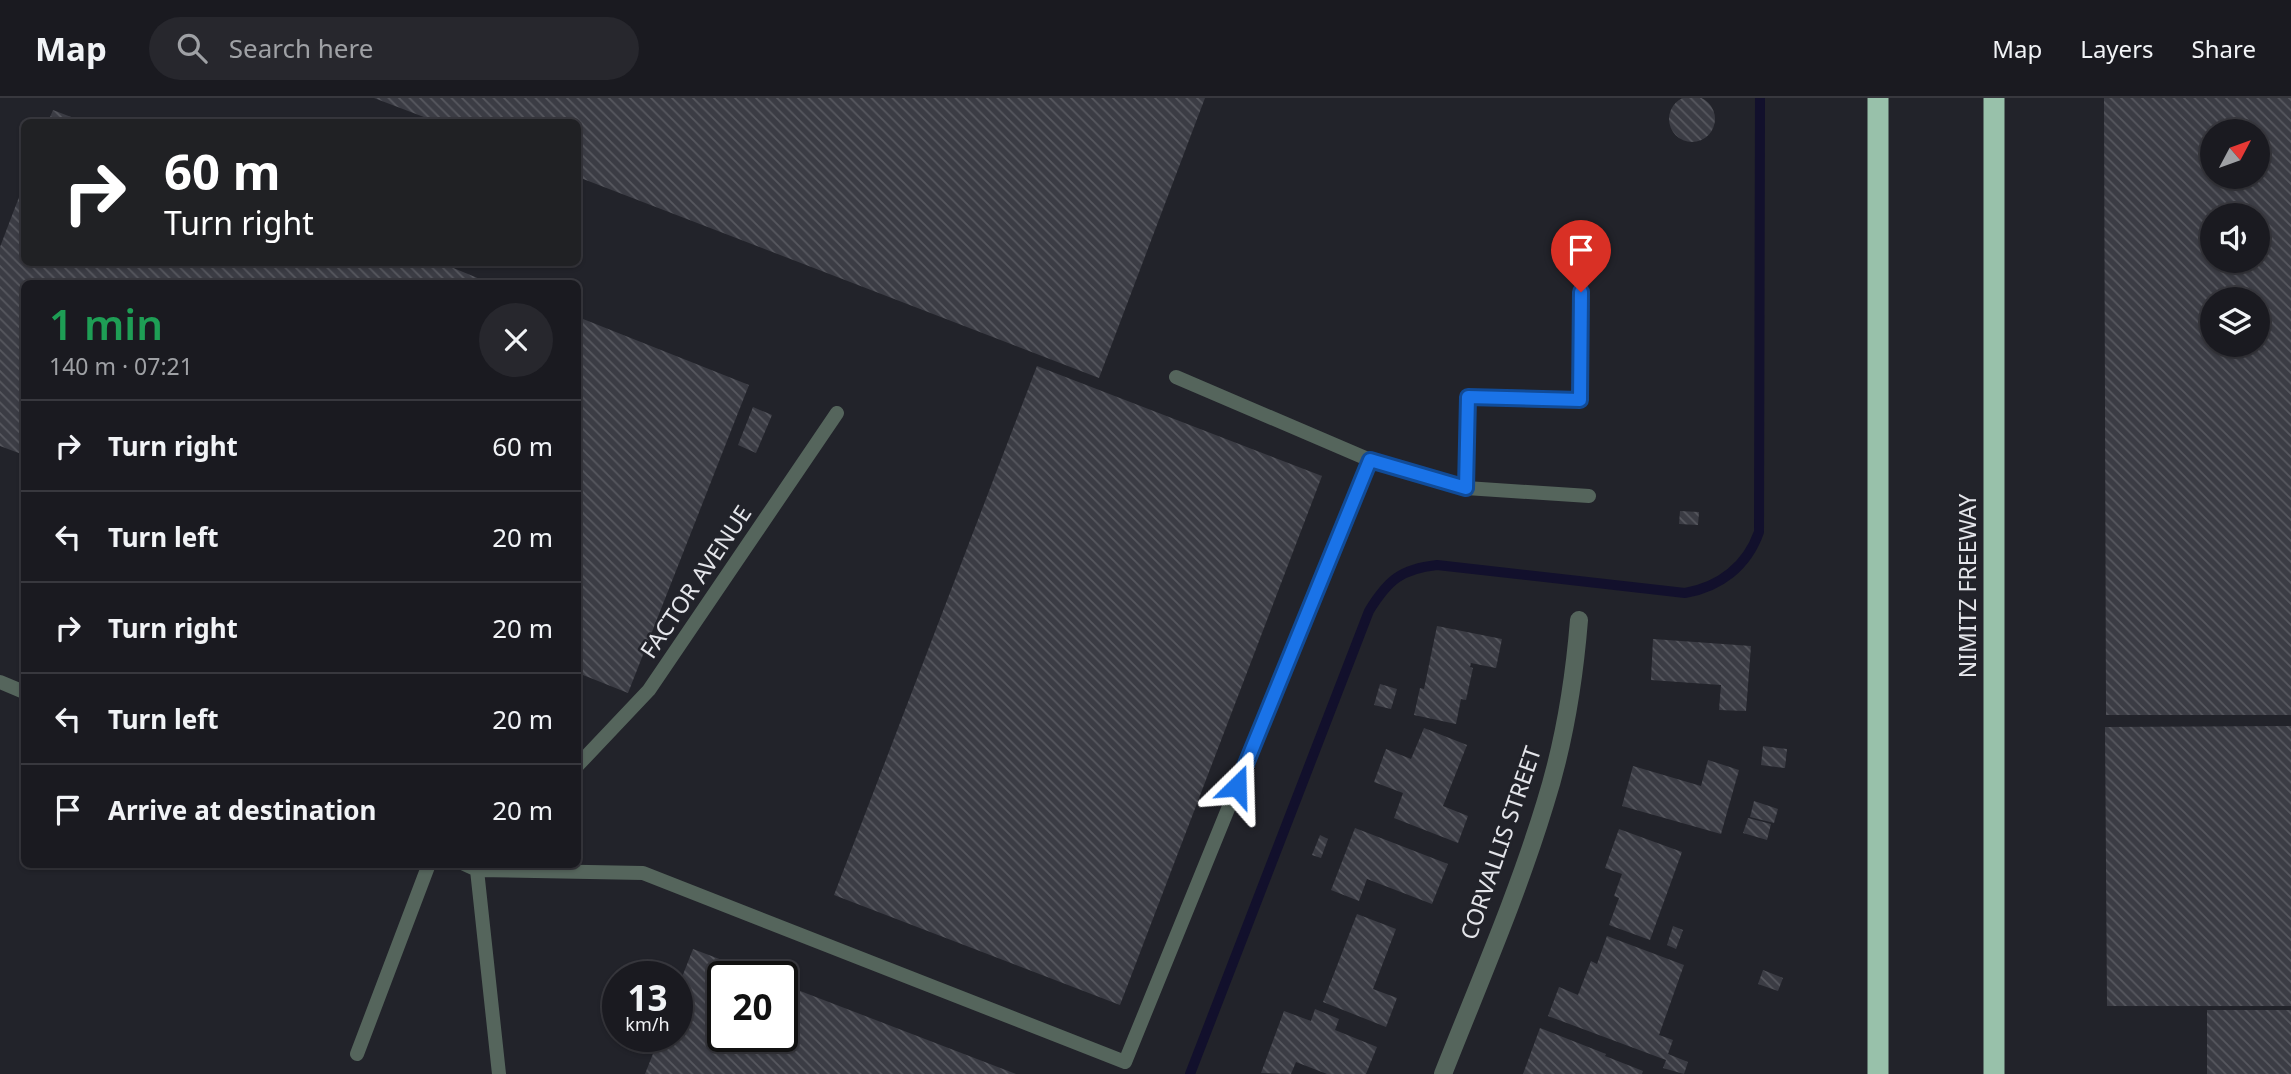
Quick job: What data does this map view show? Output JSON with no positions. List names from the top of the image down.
{
  "streets": {
    "highway": ["NIMITZ FREEWAY"],
    "street": ["CORVALLIS STREET"],
    "lane": ["FACTOR AVENUE"]
  },
  "north": "top right",
  "page": {
    "header": "Map",
    "search": "Search here",
    "nav": ["Map", "Layers", "Share"],
    "turn": ["60 m", "Turn right"],
    "heading": ["1 min", "140 m · 07:21"],
    "list": [
      {
        "name": "Turn right",
        "value": "60 m"
      },
      {
        "name": "Turn left",
        "value": "20 m"
      },
      {
        "name": "Turn right",
        "value": "20 m"
      },
      {
        "name": "Turn left",
        "value": "20 m"
      },
      {
        "name": "Arrive at destination",
        "value": "20 m"
      }
    ],
    "speed": "13 km/h",
    "limit": "20"
  }
}
